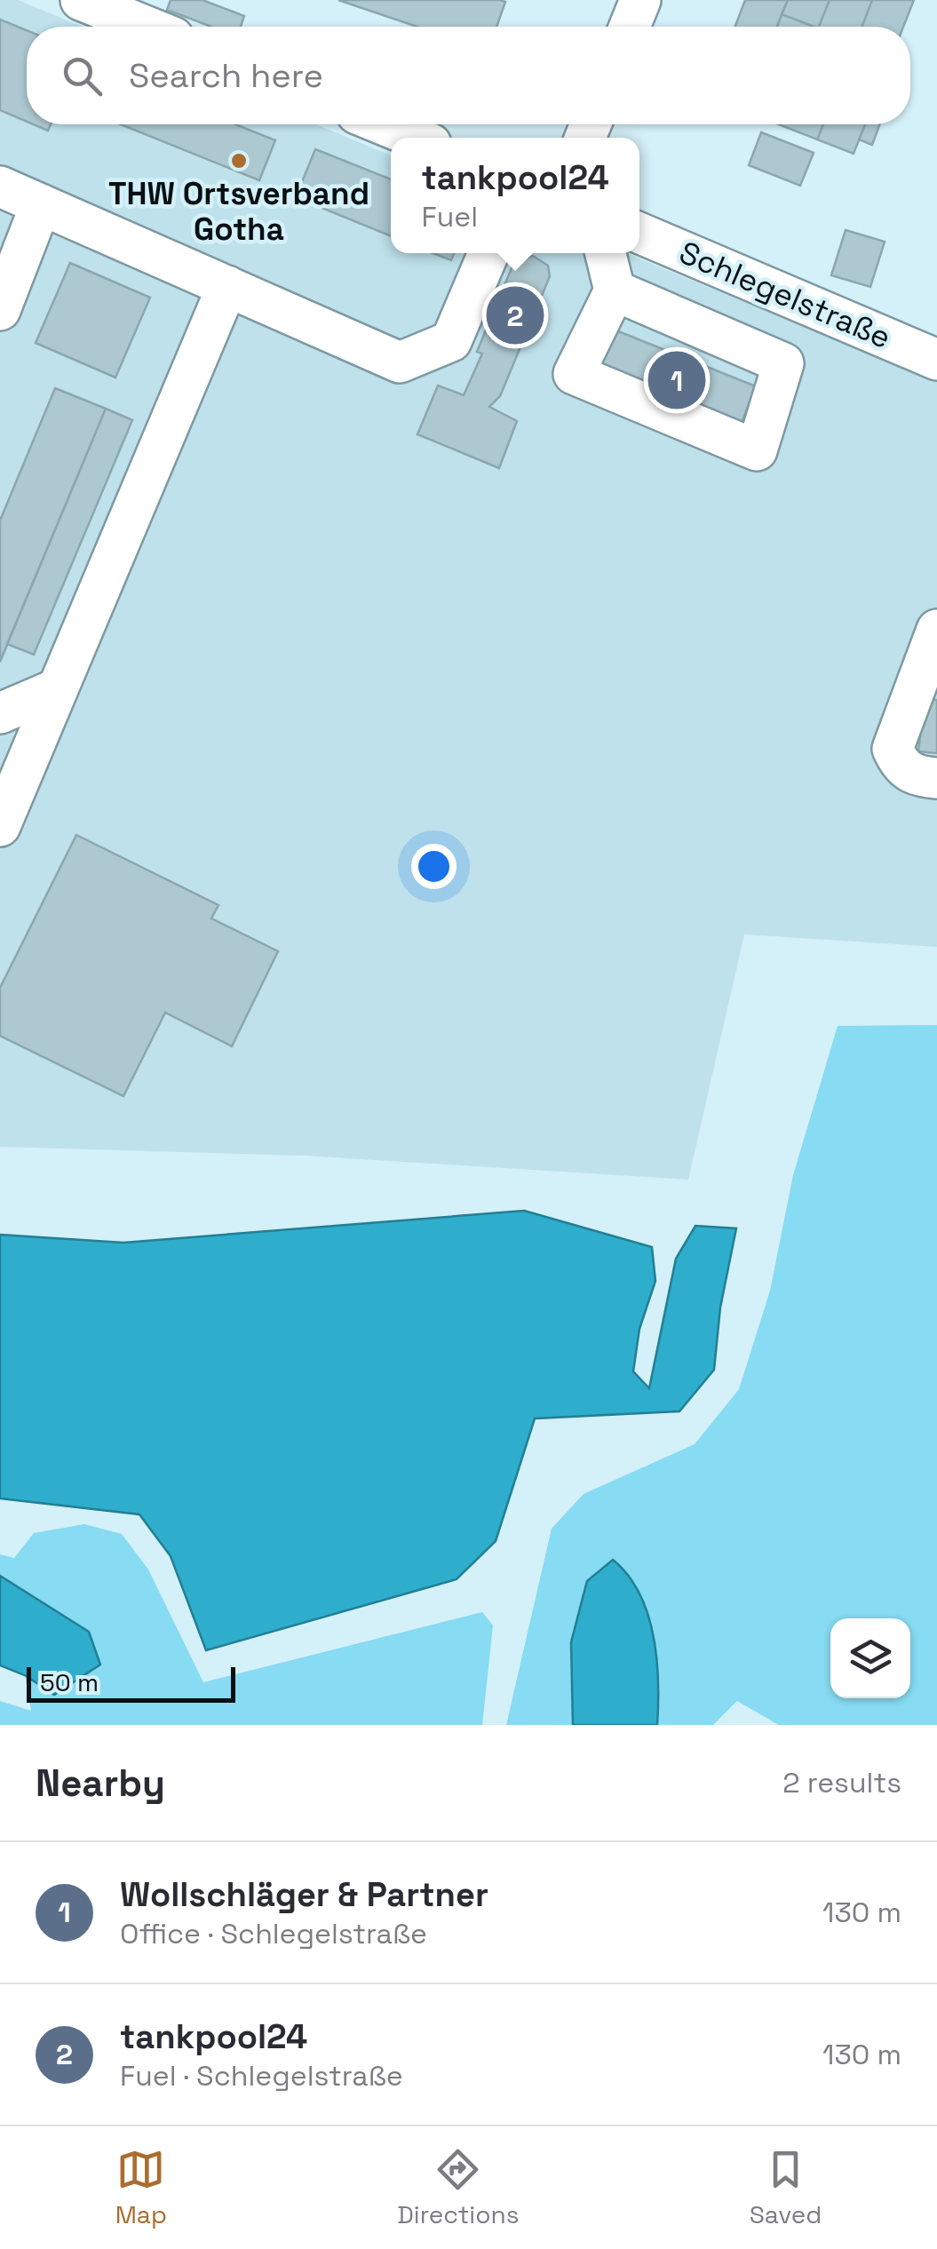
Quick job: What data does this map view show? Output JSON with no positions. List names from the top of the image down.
{
  "streets": {
    "street": ["Schlegelstraße"]
  },
  "places": ["THW Ortsverband Gotha"],
  "scale_bar": "50 m",
  "page": {
    "search": "Search here",
    "popup": ["tankpool24", "Fuel"],
    "pins": ["2", "1"],
    "scale": "50 m",
    "heading": ["Nearby", "2 results"],
    "list": [
      {
        "mark": "1",
        "name": "Wollschläger & Partner",
        "note": "Office · Schlegelstraße",
        "value": "130 m"
      },
      {
        "mark": "2",
        "name": "tankpool24",
        "note": "Fuel · Schlegelstraße",
        "value": "130 m"
      }
    ],
    "nav": ["Map", "Directions", "Saved"]
  }
}
